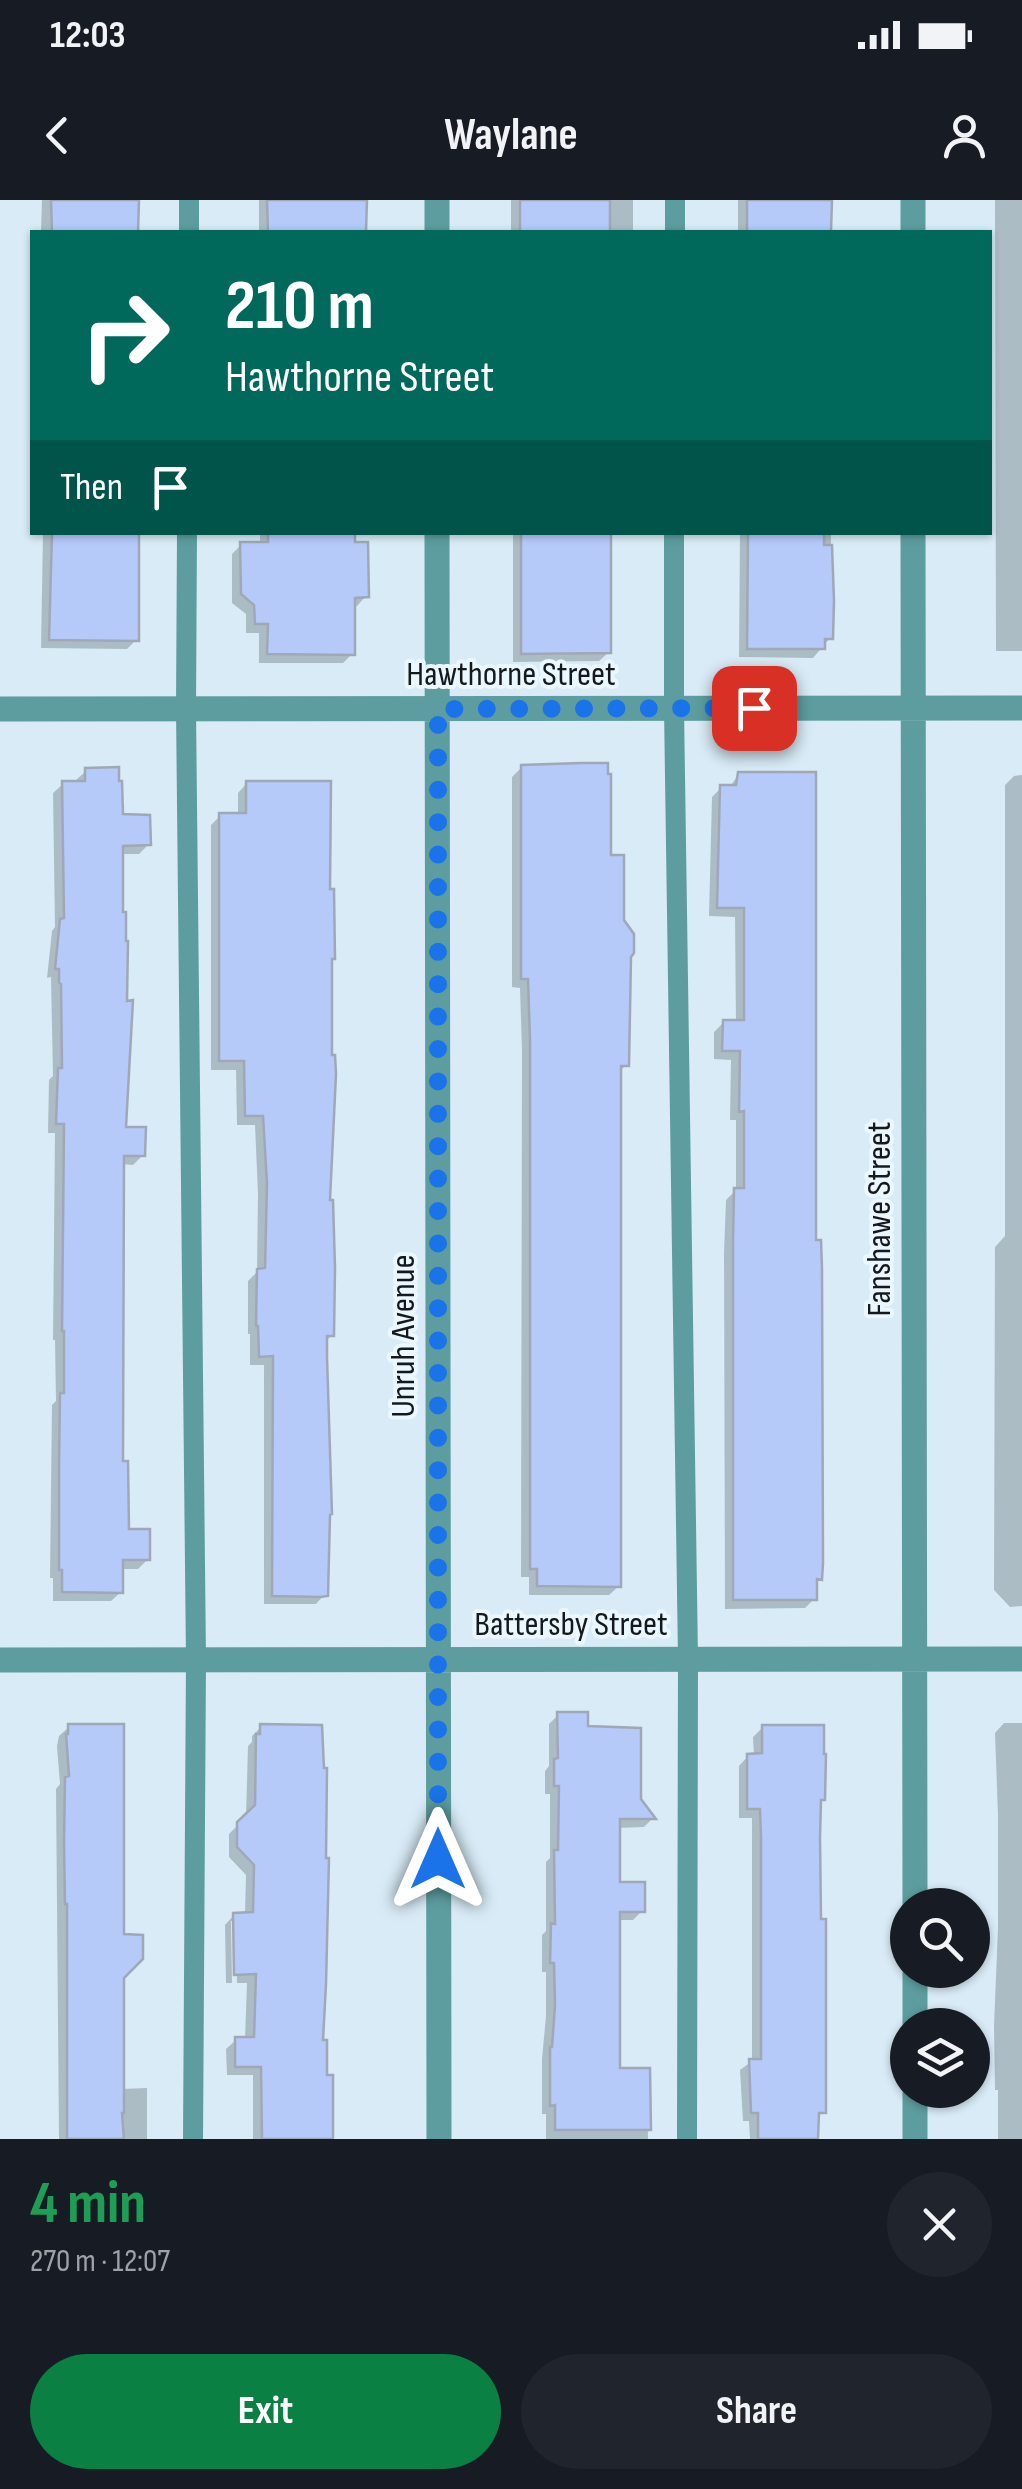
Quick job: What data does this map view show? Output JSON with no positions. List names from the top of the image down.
{
  "streets": {
    "street": [
      "Hawthorne Street",
      "Fanshawe Street",
      "Unruh Avenue",
      "Battersby Street"
    ]
  },
  "crossings": [
    ["Hawthorne Street", "Fanshawe Street"],
    ["Hawthorne Street", "Unruh Avenue"],
    ["Fanshawe Street", "Battersby Street"],
    ["Unruh Avenue", "Battersby Street"]
  ],
  "page": {
    "status": "12:03",
    "header": "Waylane",
    "turn": ["210 m", "Hawthorne Street"],
    "then": "Then",
    "heading": ["4 min", "270 m · 12:07"],
    "buttons": ["Exit", "Share"]
  }
}
